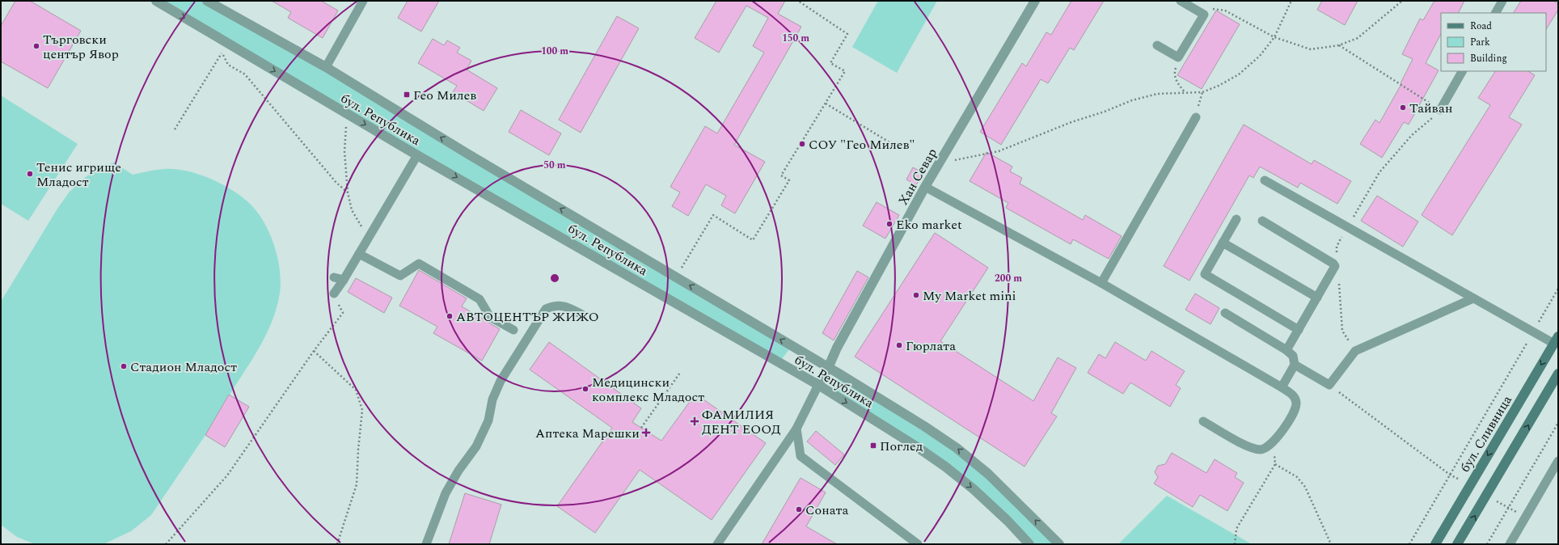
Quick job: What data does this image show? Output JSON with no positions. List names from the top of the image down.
{
  "streets": {
    "main road": ["бул. Сливница"],
    "street": ["бул. Република", "Хан Севар"]
  },
  "crossings": [
    ["бул. Република", "Хан Севар"]
  ],
  "places": {
    "other": [
      "Търговски център Явор",
      "Тайван",
      "СОУ \"Гео Милев\"",
      "Тенис игрище Младост",
      "Eko market",
      "My Market mini",
      "АВТОЦЕНТЪР ЖИЖО",
      "Гюрлата",
      "Стадион Младост",
      "Медицински комплекс Младост",
      "Соната"
    ],
    "transit": ["Гео Милев", "Поглед"],
    "health": ["ФАМИЛИЯ ДЕНТ ЕООД", "Аптека Марешки"]
  },
  "legend": ["Road", "Park", "Building"],
  "rings": [
    "150 m",
    "100 m",
    "50 m",
    "200 m"
  ]
}
